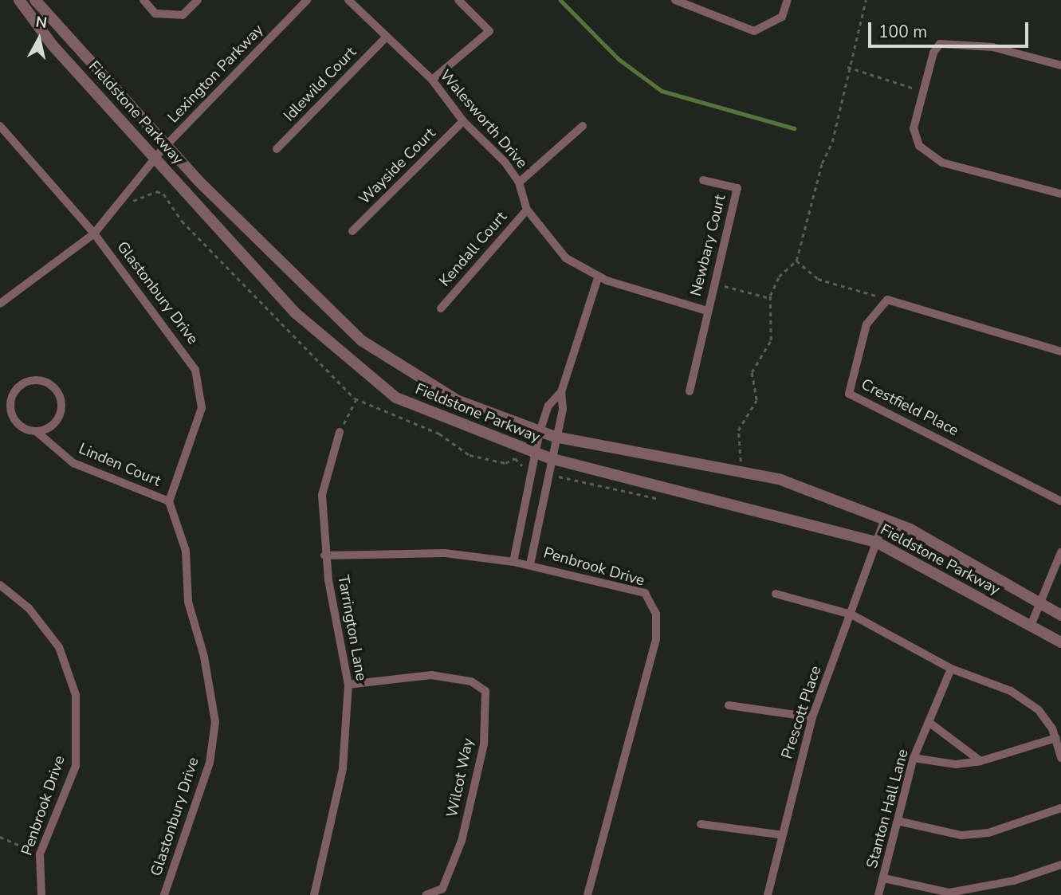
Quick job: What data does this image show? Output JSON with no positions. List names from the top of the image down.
{
  "streets": {
    "street": [
      "Lexington Parkway",
      "Idlewild Court",
      "Fieldstone Parkway",
      "Walesworth Drive",
      "Wayside Court",
      "Newbary Court",
      "Kendall Court",
      "Glastonbury Drive",
      "Crestfield Place",
      "Linden Court",
      "Penbrook Drive",
      "Tarrington Lane",
      "Prescott Place",
      "Wilcot Way",
      "Stanton Hall Lane"
    ]
  },
  "crossings": [
    ["Lexington Parkway", "Fieldstone Parkway"],
    ["Lexington Parkway", "Glastonbury Drive"],
    ["Idlewild Court", "Walesworth Drive"],
    ["Fieldstone Parkway", "Prescott Place"],
    ["Walesworth Drive", "Wayside Court"],
    ["Walesworth Drive", "Newbary Court"],
    ["Walesworth Drive", "Kendall Court"],
    ["Glastonbury Drive", "Linden Court"],
    ["Penbrook Drive", "Tarrington Lane"],
    ["Tarrington Lane", "Wilcot Way"]
  ],
  "scale_bar": "100 m",
  "north": "top"
}
